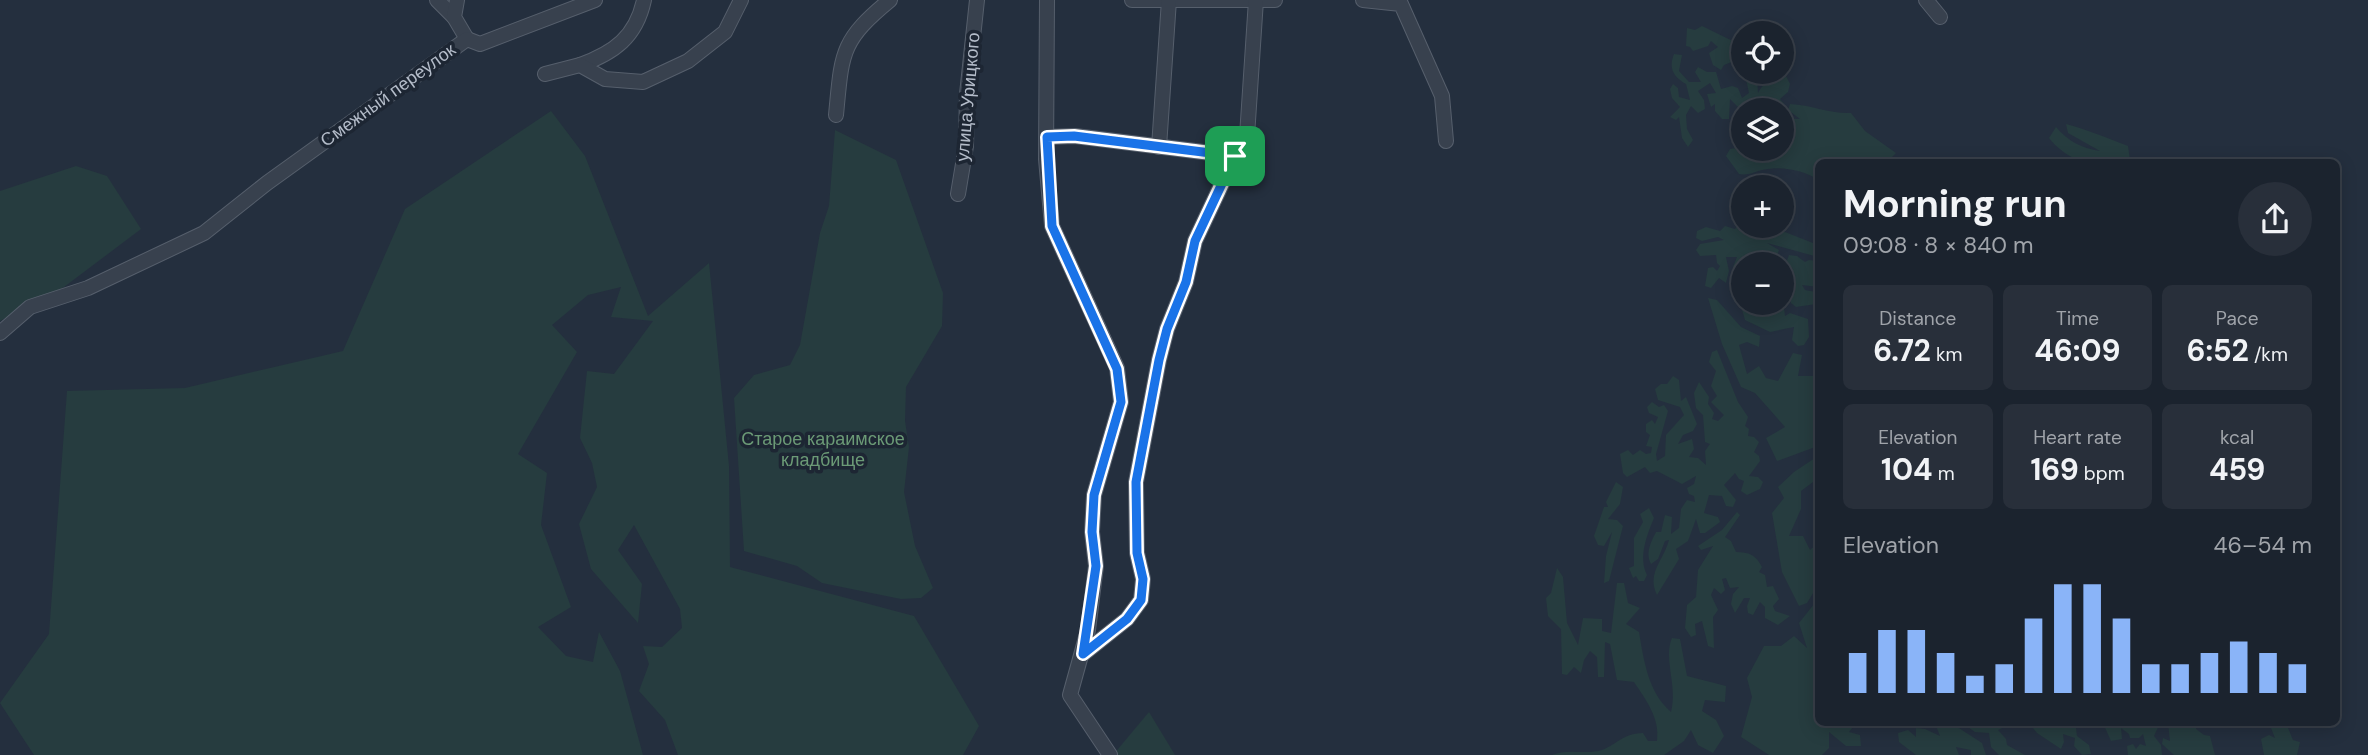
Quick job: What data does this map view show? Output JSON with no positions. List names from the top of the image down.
{
  "streets": {
    "street": ["Смежный переулок", "улица Урицкого"]
  },
  "parks": ["Старое караимское кладбище"],
  "page": {
    "map_buttons": ["+", "−"],
    "heading": ["Morning run", "09:08 · 8 × 840 m"],
    "stats": [
      ["Distance", "6.72 km"],
      ["Time", "46:09"],
      ["Pace", "6:52 /km"],
      ["Elevation", "104 m"],
      ["Heart rate", "169 bpm"],
      ["kcal", "459"]
    ],
    "chart": ["Elevation", "46–54 m"]
  }
}
